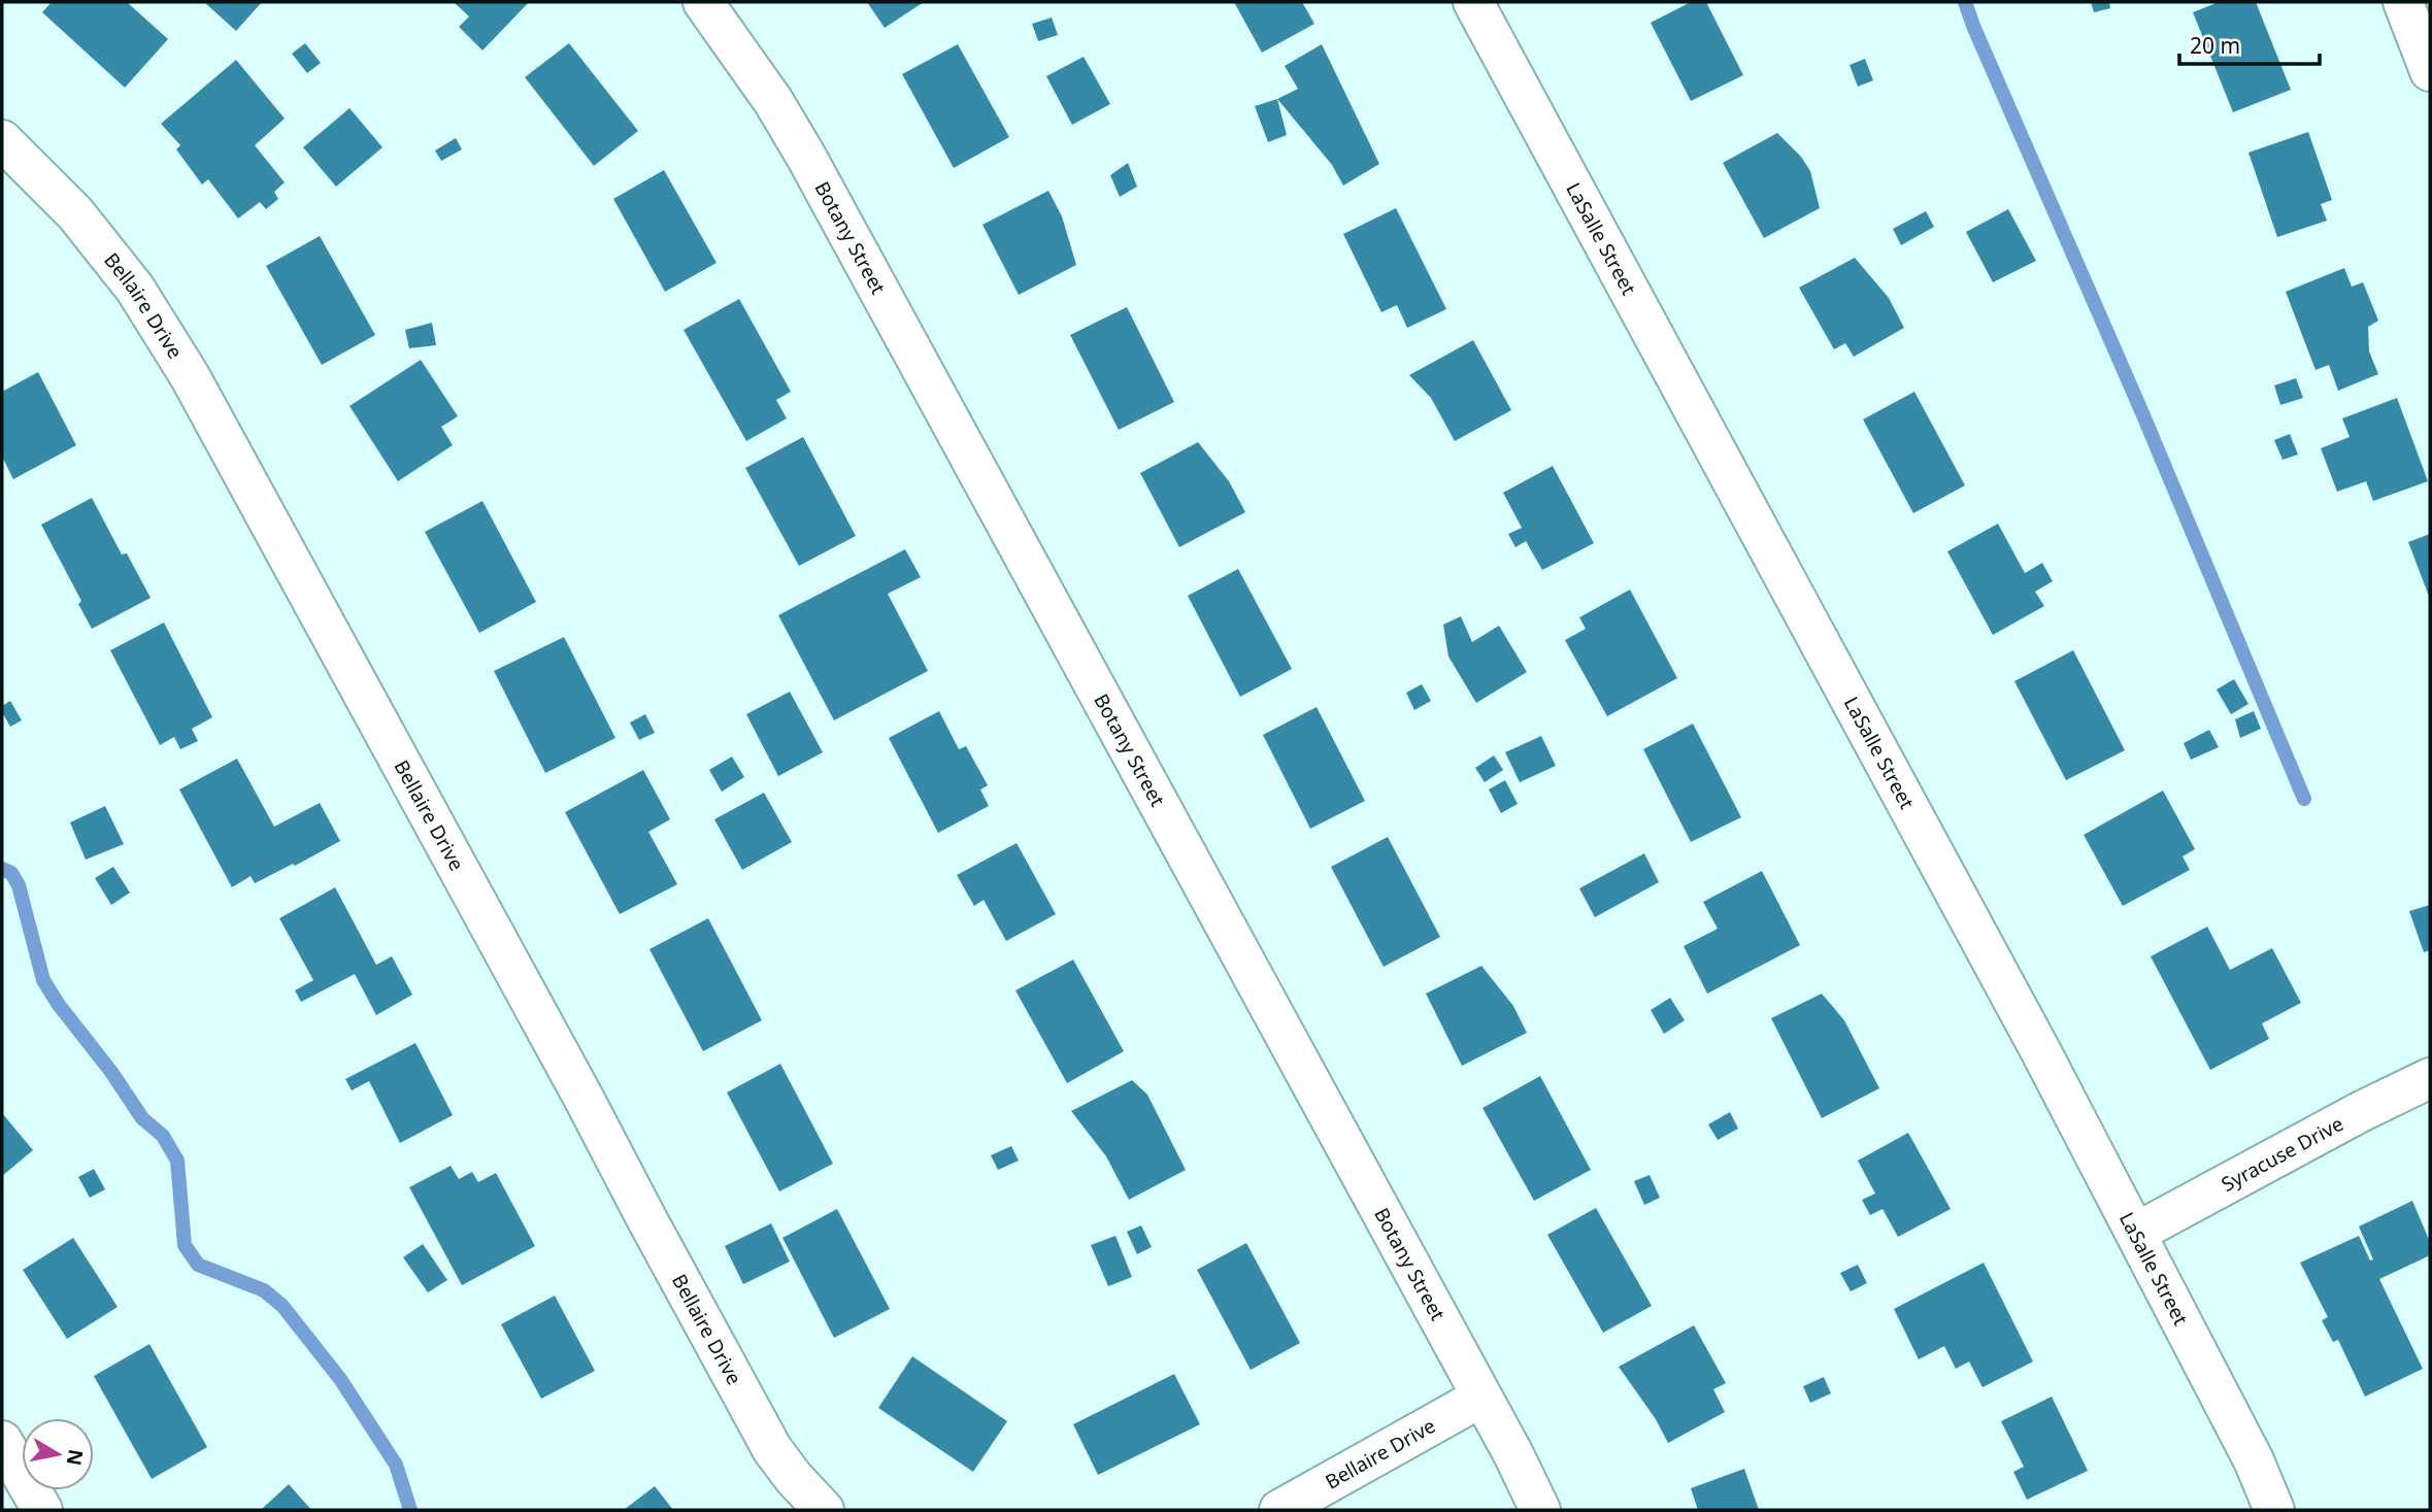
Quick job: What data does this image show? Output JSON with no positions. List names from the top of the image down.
{
  "streets": {
    "street": [
      "Botany Street",
      "LaSalle Street",
      "Bellaire Drive",
      "Syracuse Drive"
    ]
  },
  "crossings": [
    ["Botany Street", "Bellaire Drive"],
    ["LaSalle Street", "Syracuse Drive"]
  ],
  "scale_bar": "20 m",
  "north": "right"
}
